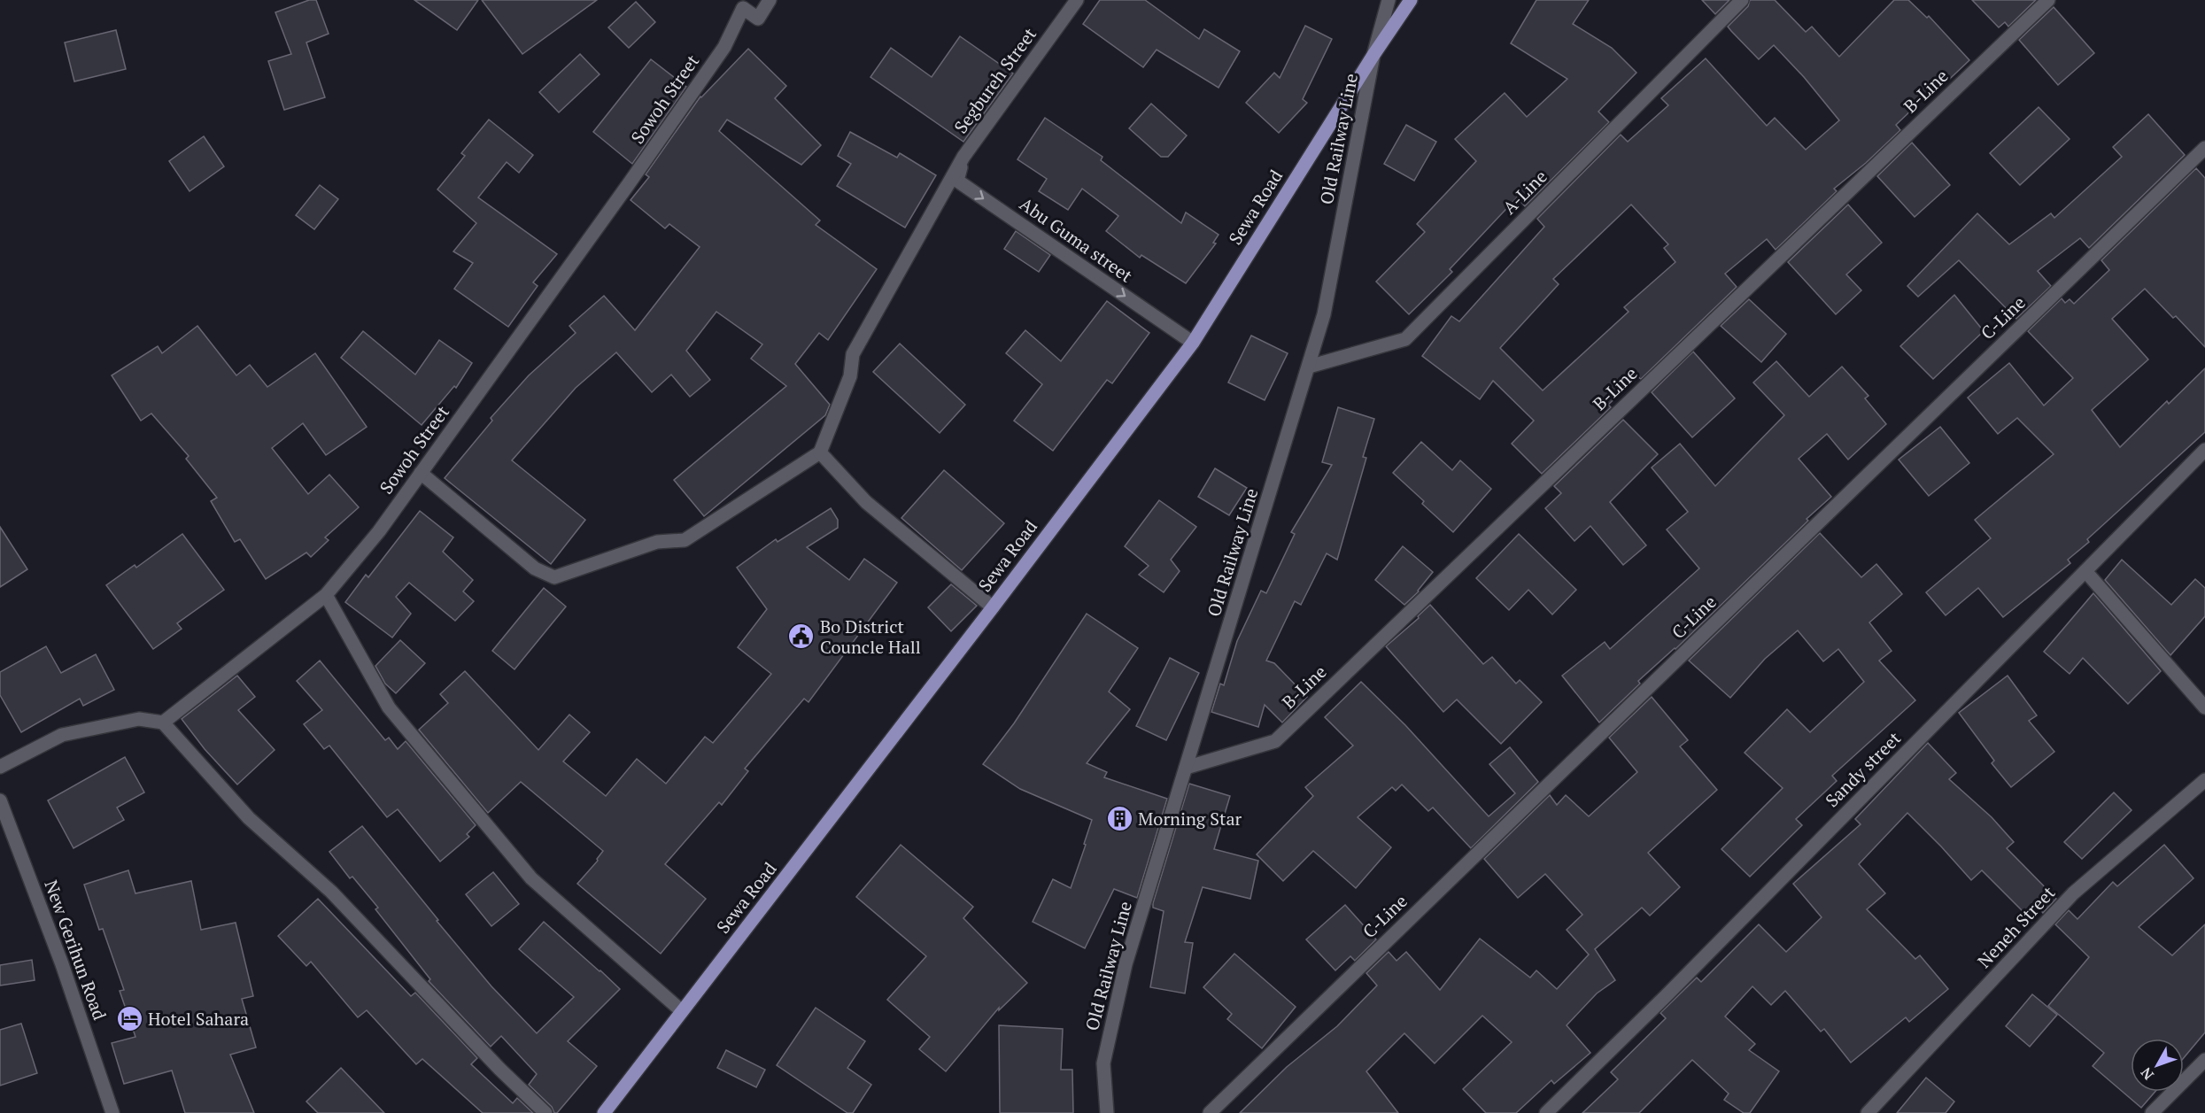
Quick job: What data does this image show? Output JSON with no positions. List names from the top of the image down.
{
  "streets": {
    "main road": ["Sewa Road"],
    "street": [
      "Segbureh Street",
      "B-Line",
      "Sowoh Street",
      "Old Railway Line",
      "A-Line",
      "Abu Guma street",
      "C-Line",
      "Sandy street",
      "Neneh Street",
      "New Gerihun Road"
    ]
  },
  "crossings": [
    ["Segbureh Street", "Abu Guma street"],
    ["B-Line", "Old Railway Line"],
    ["Old Railway Line", "A-Line"],
    ["Old Railway Line", "Sewa Road"],
    ["Sewa Road", "Abu Guma street"]
  ],
  "one_way": ["Abu Guma street"],
  "places": {
    "public building": ["Bo District Councle Hall"],
    "building": ["Morning Star"],
    "hotel": ["Hotel Sahara"]
  },
  "north": "bottom left"
}
